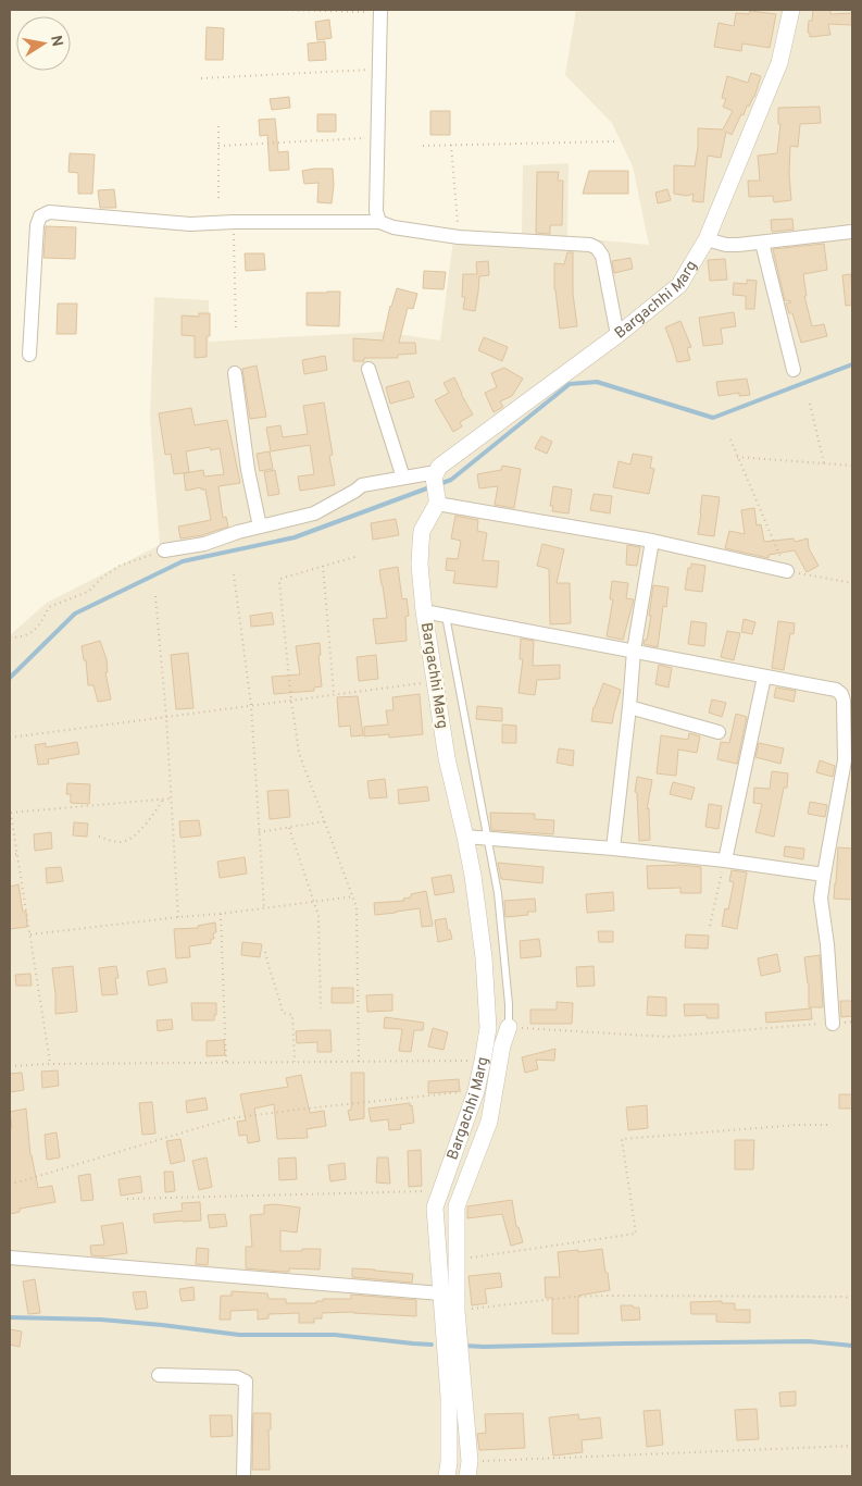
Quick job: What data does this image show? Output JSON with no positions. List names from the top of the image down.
{
  "streets": {
    "street": ["Bargachhi Marg"]
  },
  "north": "right"
}
